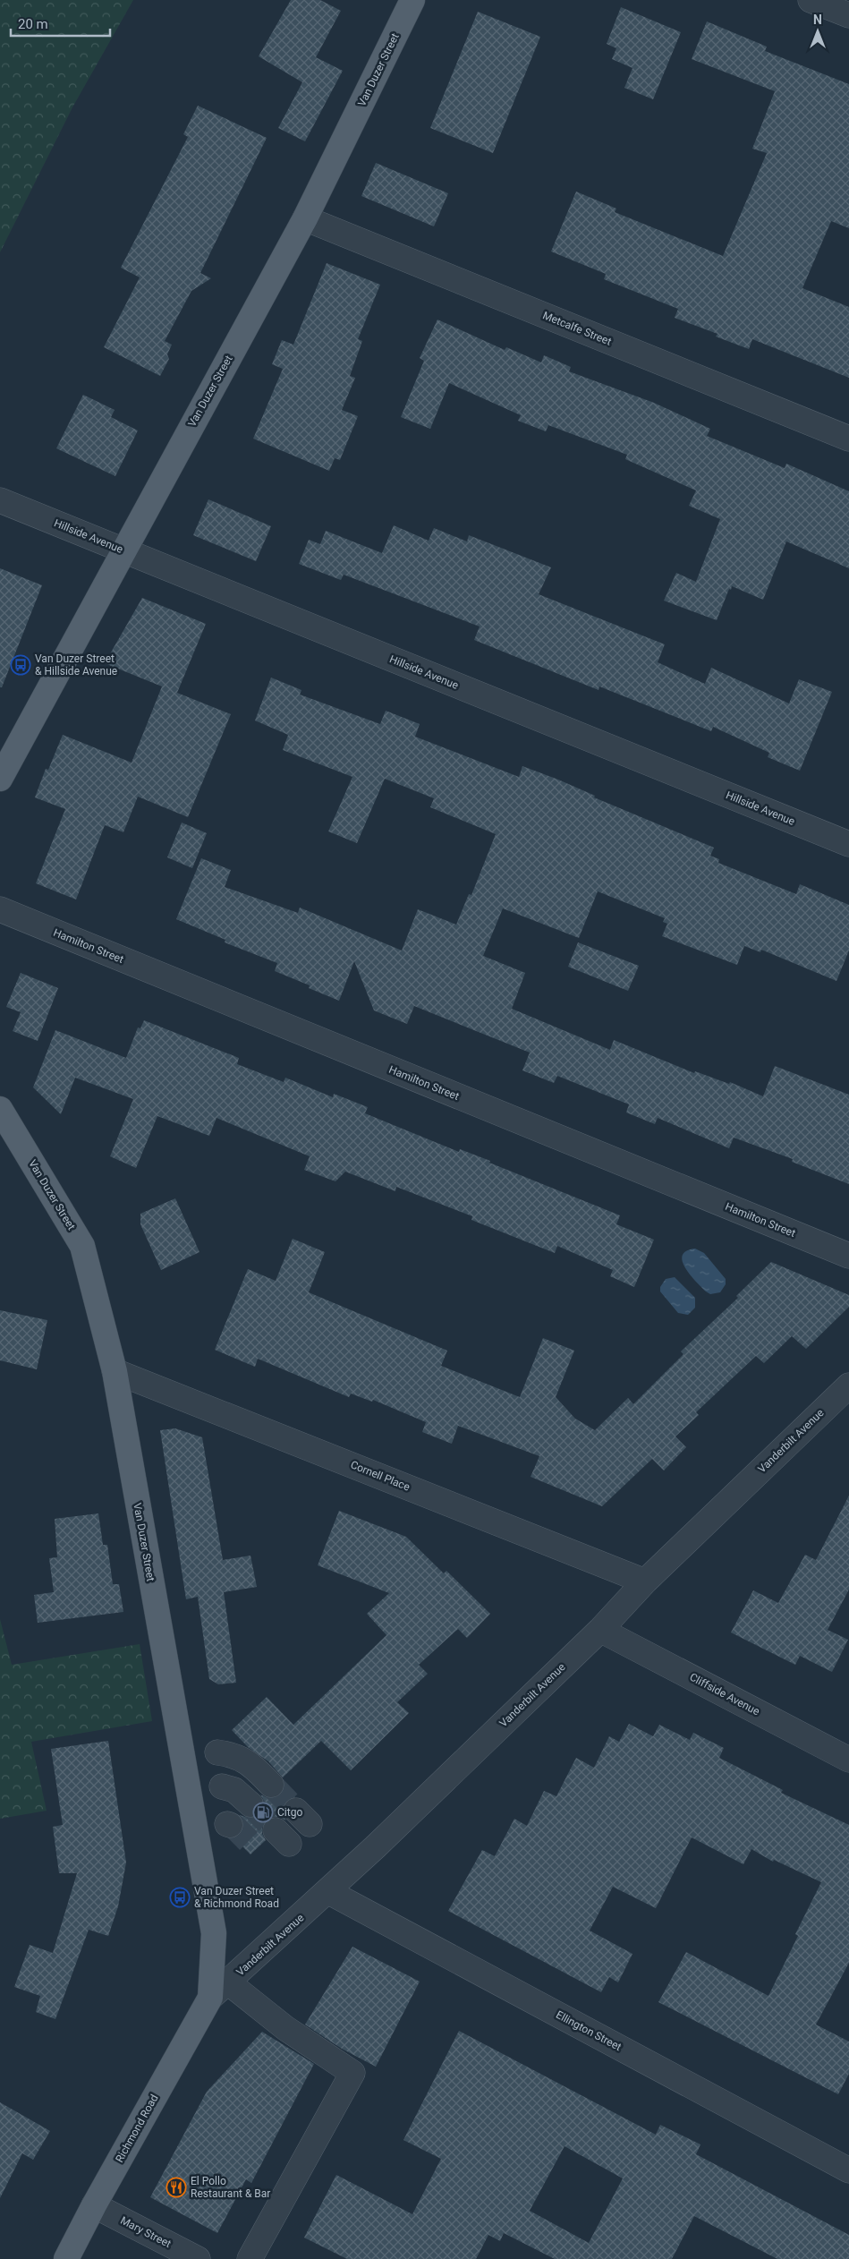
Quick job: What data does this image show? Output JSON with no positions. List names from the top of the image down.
{
  "streets": {
    "main road": ["Van Duzer Street", "Richmond Road"],
    "street": [
      "Metcalfe Street",
      "Hillside Avenue",
      "Hamilton Street",
      "Vanderbilt Avenue",
      "Cornell Place",
      "Cliffside Avenue",
      "Ellington Street",
      "Mary Street"
    ]
  },
  "crossings": [
    ["Van Duzer Street", "Metcalfe Street"],
    ["Van Duzer Street", "Hillside Avenue"],
    ["Van Duzer Street", "Vanderbilt Avenue"],
    ["Van Duzer Street", "Cornell Place"],
    ["Van Duzer Street", "Richmond Road"],
    ["Vanderbilt Avenue", "Cornell Place"],
    ["Vanderbilt Avenue", "Cliffside Avenue"],
    ["Vanderbilt Avenue", "Ellington Street"],
    ["Vanderbilt Avenue", "Richmond Road"],
    ["Richmond Road", "Mary Street"]
  ],
  "places": {
    "bus stop": ["Van Duzer Street & Hillside Avenue", "Van Duzer Street & Richmond Road"],
    "fuel station": ["Citgo"],
    "restaurant": ["El Pollo Restaurant & Bar"]
  },
  "scale_bar": "20 m",
  "north": "top"
}
